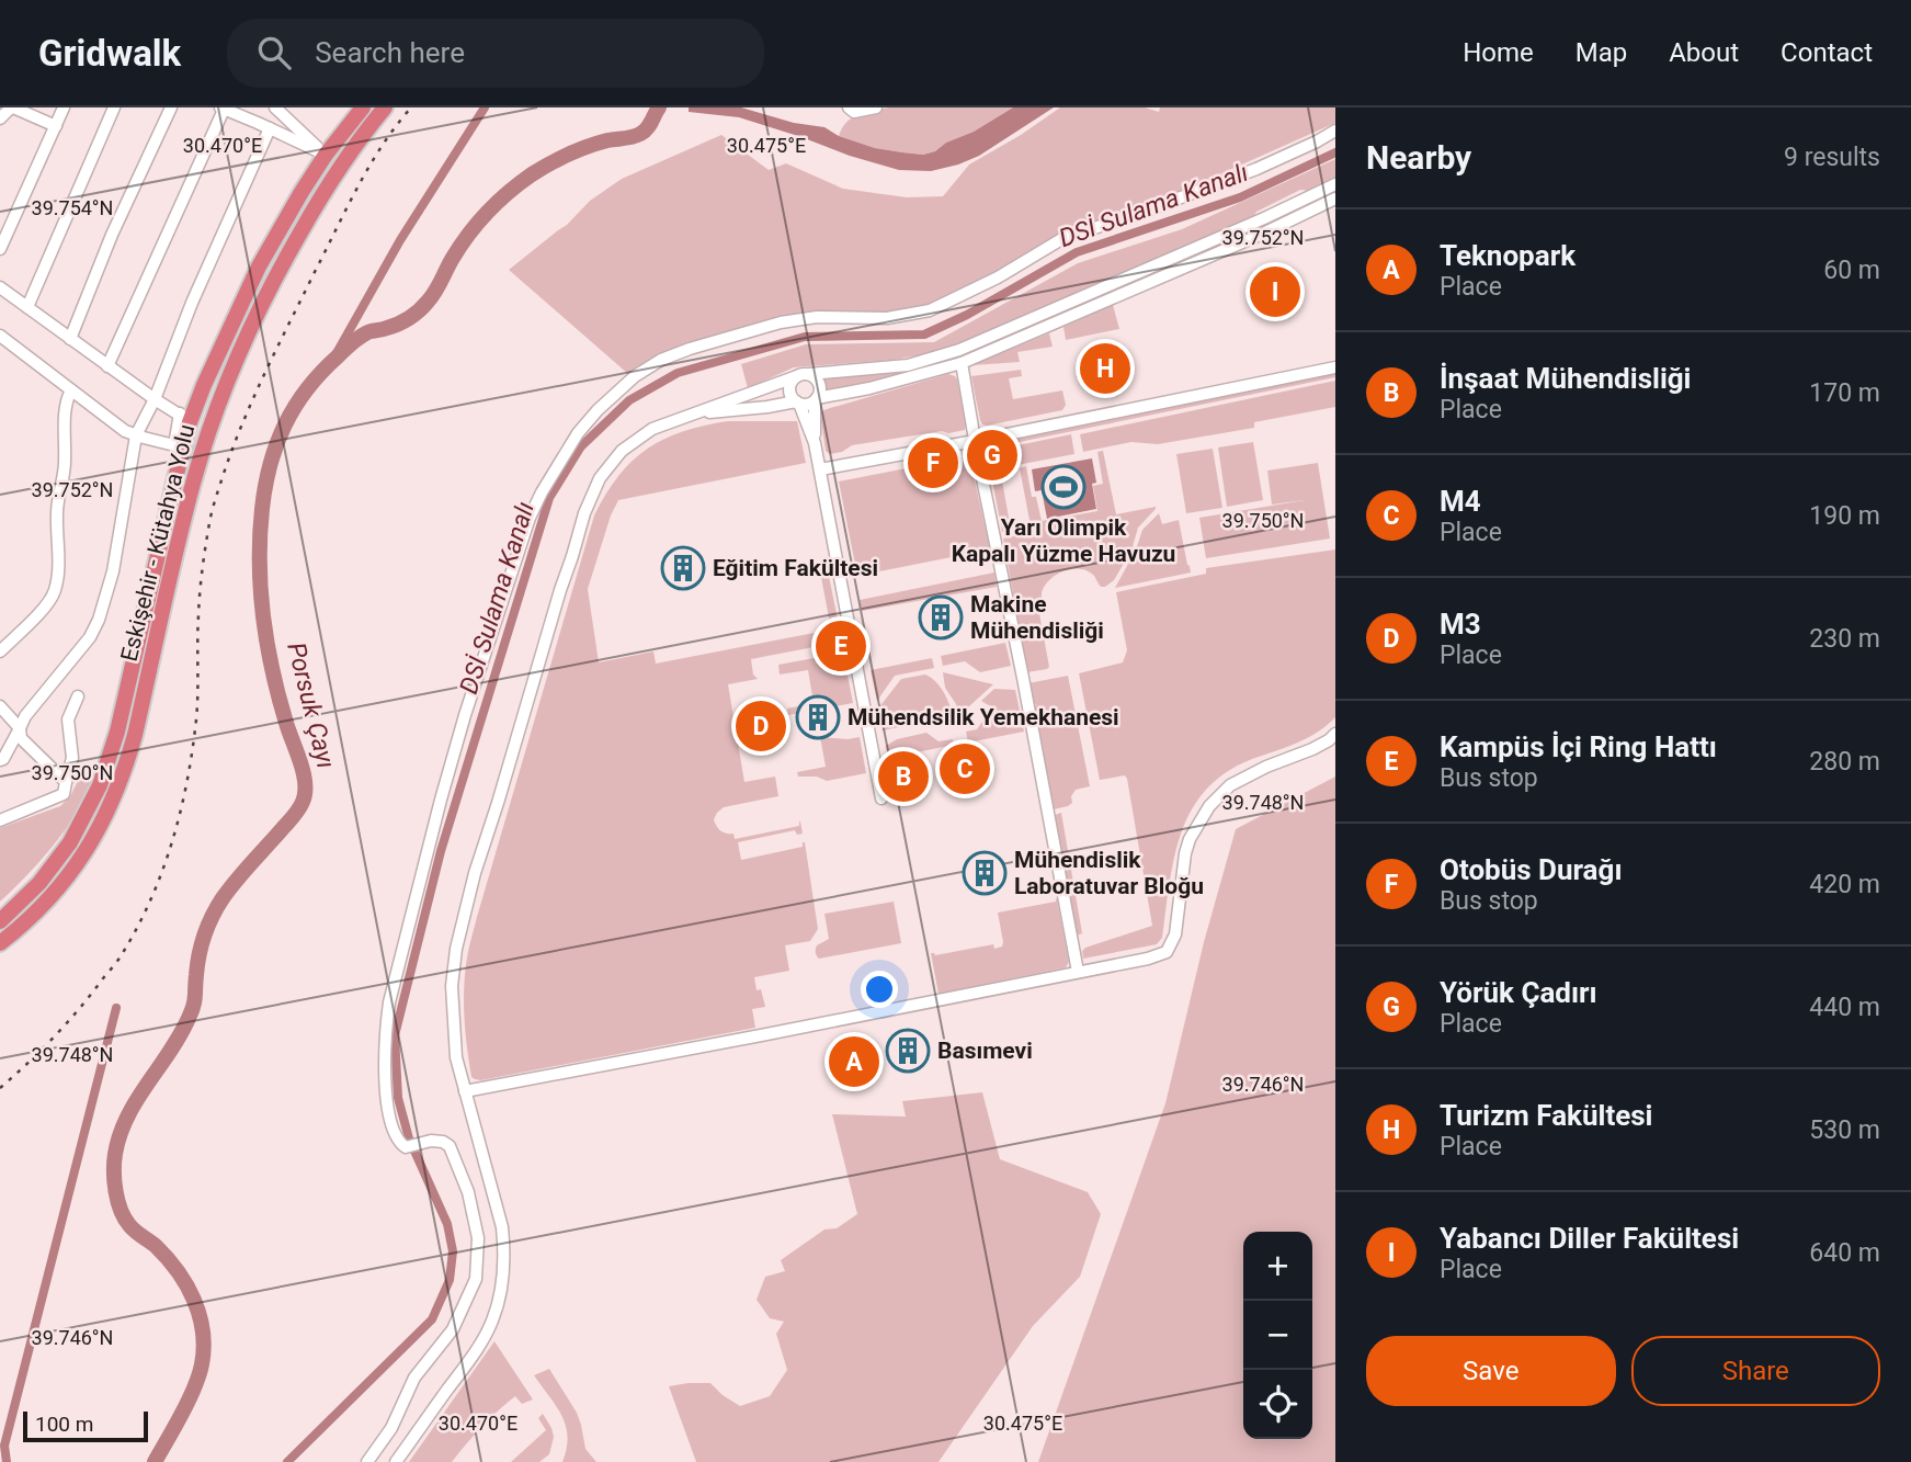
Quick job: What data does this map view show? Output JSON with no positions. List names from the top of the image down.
{
  "streets": {
    "highway": ["Eskişehir - Kütahya Yolu"]
  },
  "water": ["DSİ Sulama Kanalı", "Porsuk Çayı"],
  "places": {
    "sports": ["Yarı Olimpik Kapalı Yüzme Havuzu"],
    "building": [
      "Eğitim Fakültesi",
      "Makine Mühendisliği",
      "Mühendsilik Yemekhanesi",
      "Mühendislik Laboratuvar Bloğu",
      "Basımevi"
    ]
  },
  "scale_bar": "100 m",
  "page": {
    "header": "Gridwalk",
    "search": "Search here",
    "nav": [
      "Home",
      "Map",
      "About",
      "Contact"
    ],
    "heading": ["Nearby", "9 results"],
    "list": [
      {
        "mark": "A",
        "name": "Teknopark",
        "note": "Place",
        "value": "60 m"
      },
      {
        "mark": "B",
        "name": "İnşaat Mühendisliği",
        "note": "Place",
        "value": "170 m"
      },
      {
        "mark": "C",
        "name": "M4",
        "note": "Place",
        "value": "190 m"
      },
      {
        "mark": "D",
        "name": "M3",
        "note": "Place",
        "value": "230 m"
      },
      {
        "mark": "E",
        "name": "Kampüs İçi Ring Hattı",
        "note": "Bus stop",
        "value": "280 m"
      },
      {
        "mark": "F",
        "name": "Otobüs Durağı",
        "note": "Bus stop",
        "value": "420 m"
      },
      {
        "mark": "G",
        "name": "Yörük Çadırı",
        "note": "Place",
        "value": "440 m"
      },
      {
        "mark": "H",
        "name": "Turizm Fakültesi",
        "note": "Place",
        "value": "530 m"
      },
      {
        "mark": "I",
        "name": "Yabancı Diller Fakültesi",
        "note": "Place",
        "value": "640 m"
      }
    ],
    "pins": [
      "I",
      "H",
      "G",
      "F",
      "E",
      "D",
      "C",
      "B",
      "A"
    ],
    "map_buttons": ["+", "−"],
    "buttons": ["Save", "Share"],
    "scale": "100 m"
  },
  "coordinates": [
    "30.470°E",
    "30.475°E",
    "39.754°N",
    "39.752°N",
    "39.750°N",
    "39.748°N",
    "39.746°N"
  ]
}
